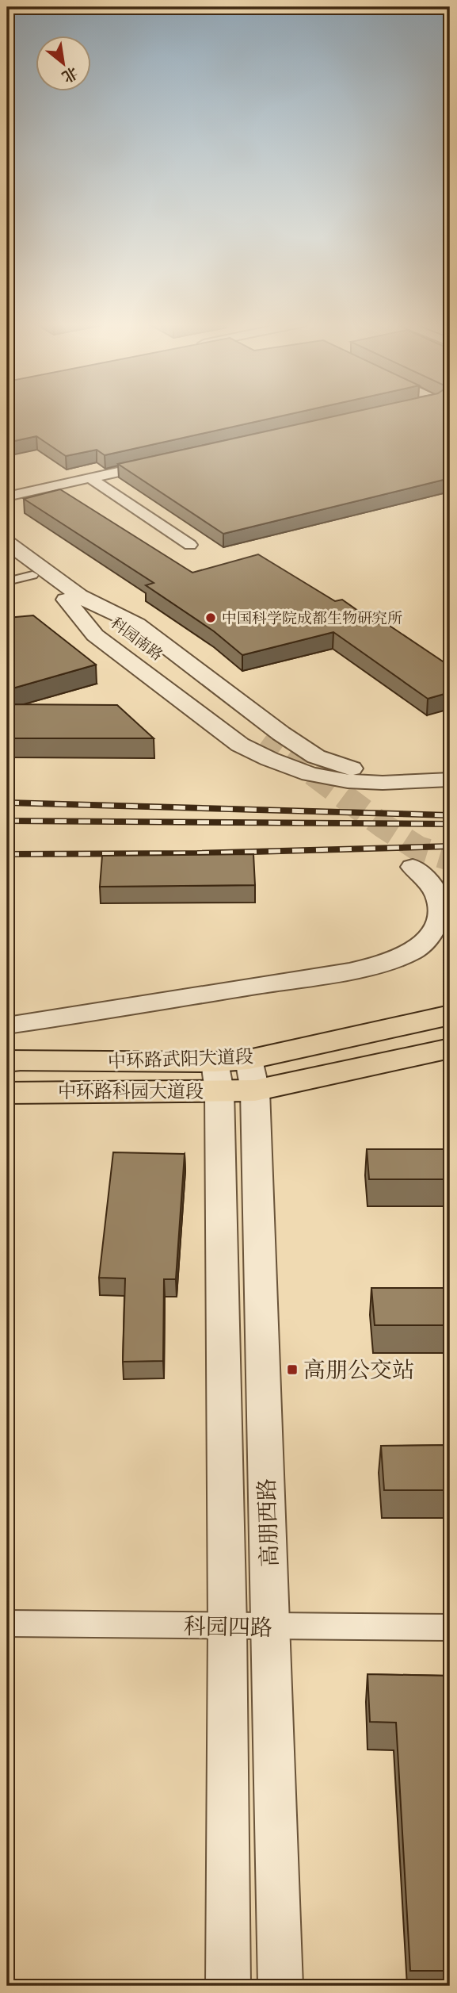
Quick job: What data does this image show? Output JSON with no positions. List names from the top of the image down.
{
  "streets": {
    "main road": ["中环路武阳大道段", "中环路科园大道段"],
    "street": ["高朋西路", "科园四路"]
  },
  "crossings": [
    ["中环路武阳大道段", "中环路科园大道段"],
    ["中环路武阳大道段", "高朋西路"],
    ["中环路科园大道段", "高朋西路"],
    ["高朋西路", "科园四路"]
  ],
  "places": {
    "other": ["中国科学院成都生物研究所"],
    "transit": ["高朋公交站"]
  },
  "north": "bottom right"
}
